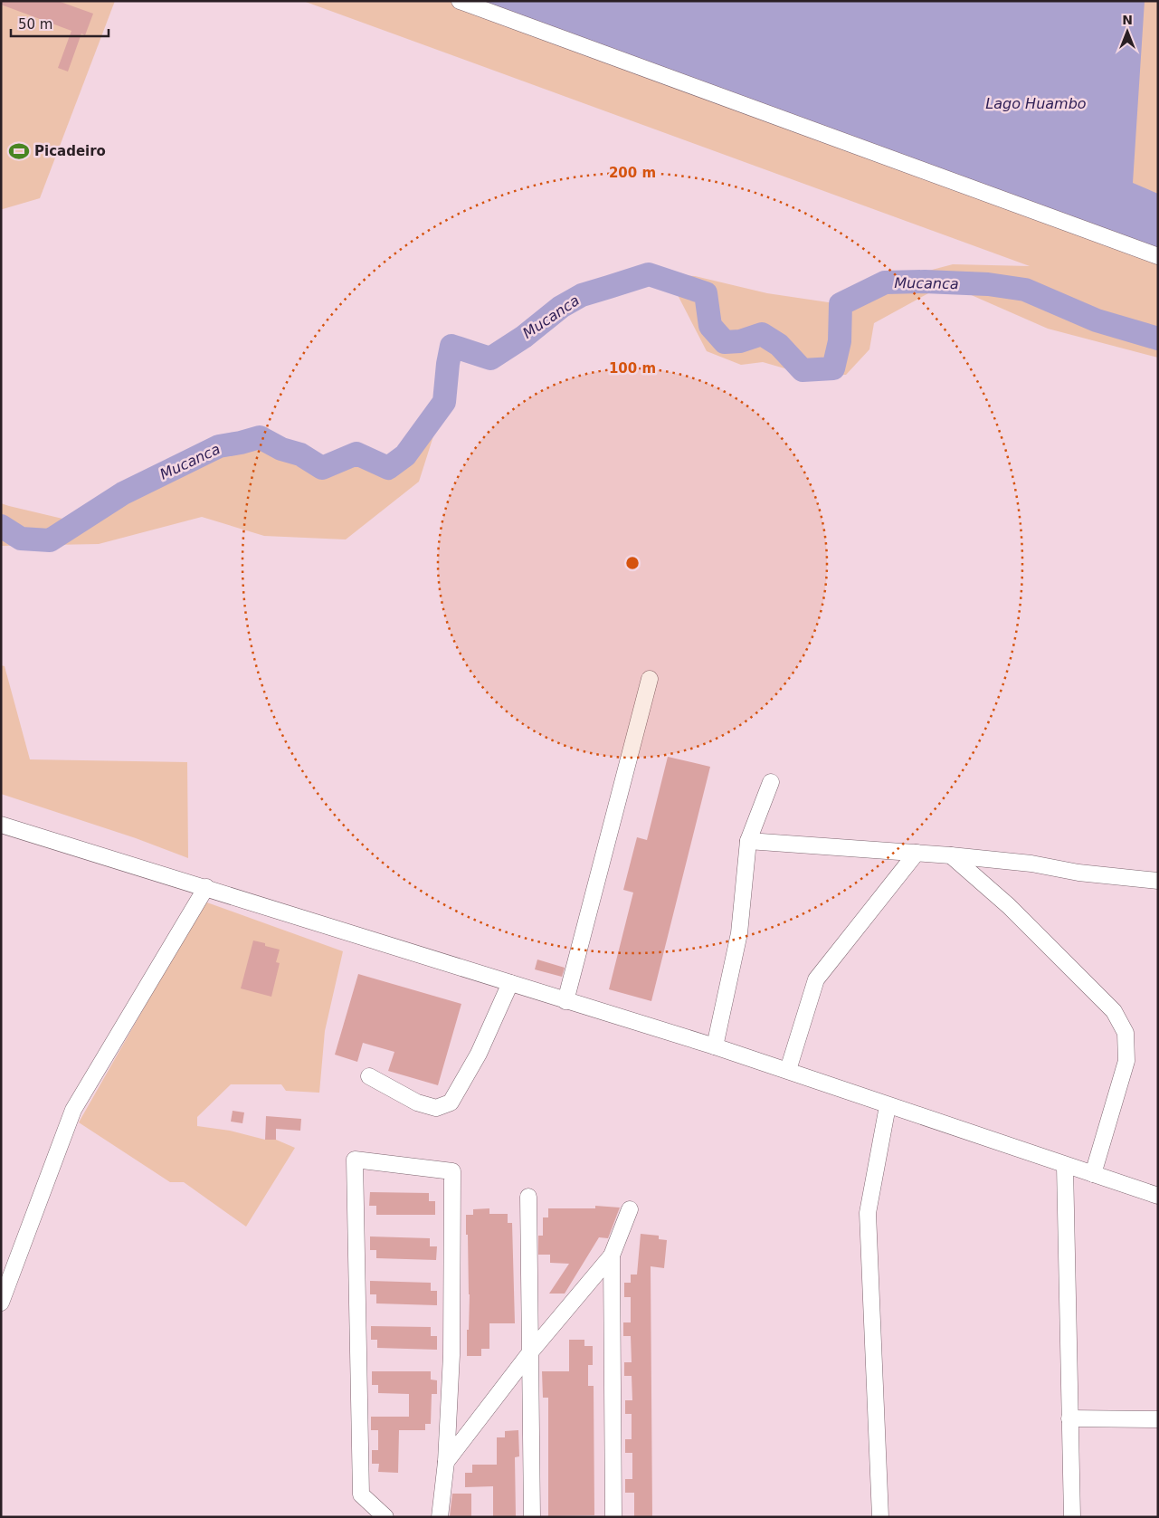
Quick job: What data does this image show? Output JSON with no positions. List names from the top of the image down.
{
  "water": ["Lago Huambo", "Mucanca"],
  "places": {
    "sports": ["Picadeiro"]
  },
  "scale_bar": "50 m",
  "north": "top",
  "rings": ["200 m", "100 m"]
}
